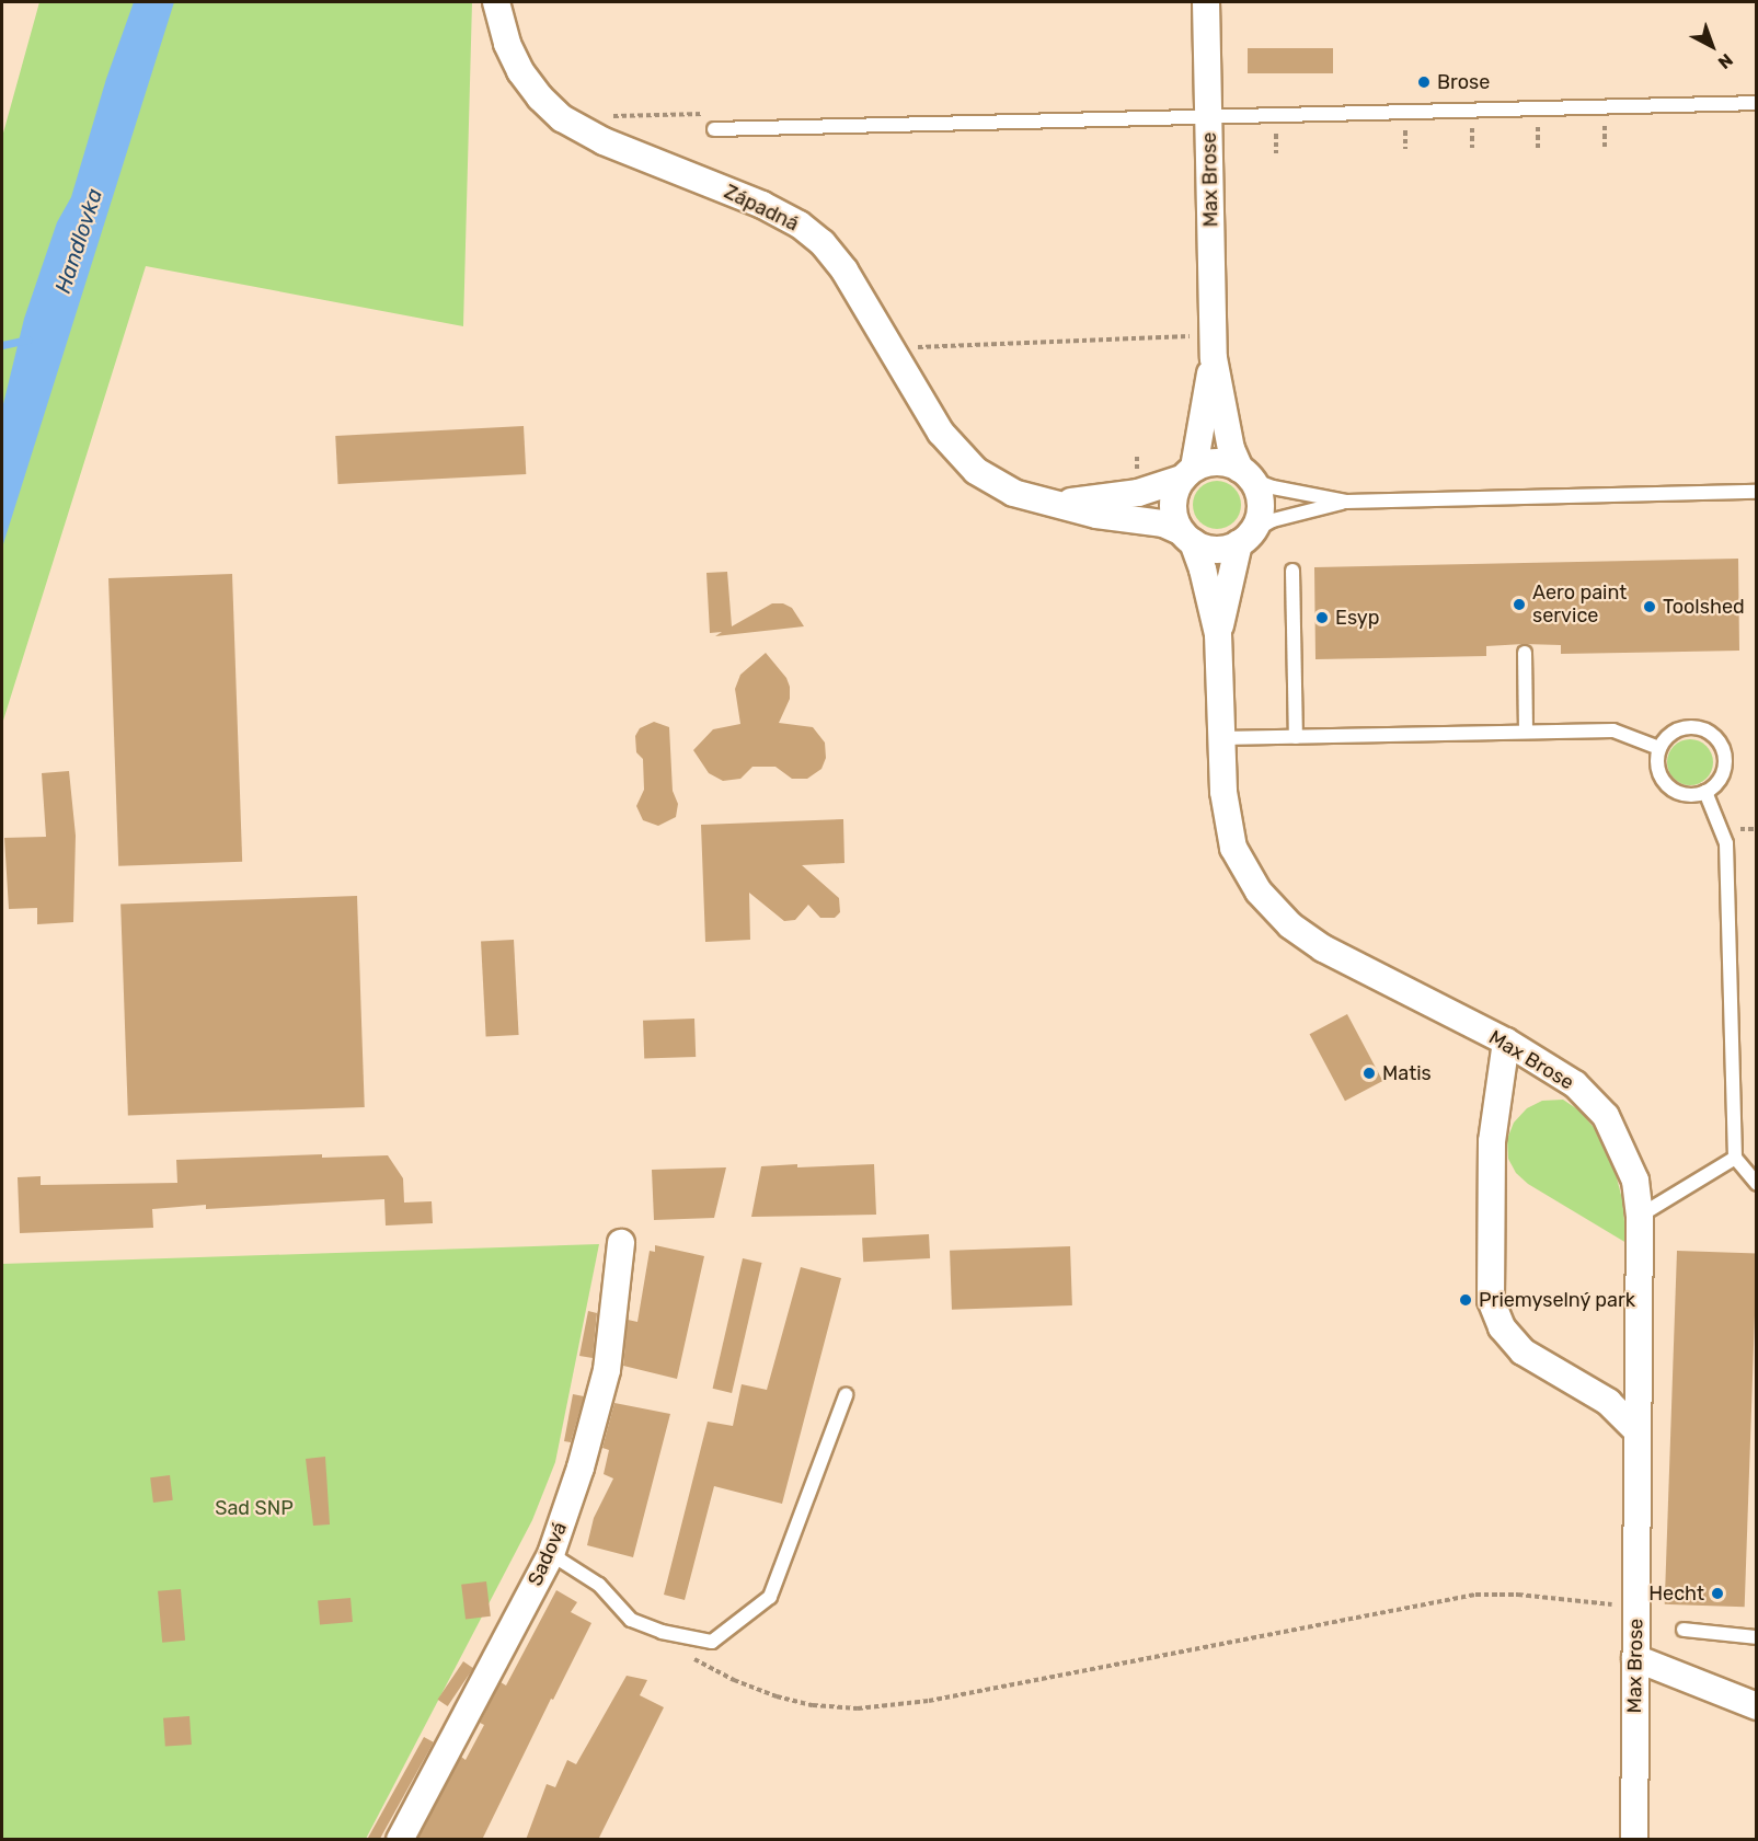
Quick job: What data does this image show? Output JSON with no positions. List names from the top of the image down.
{
  "streets": {
    "street": ["Max Brose", "Západná", "Sadová"]
  },
  "crossings": [
    ["Max Brose", "Západná"]
  ],
  "water": ["Handlovka"],
  "parks": ["Sad SNP"],
  "places": [
    "Brose",
    "Aero paint service",
    "Toolshed",
    "Esyp",
    "Matis",
    "Priemyselný park",
    "Hecht"
  ],
  "north": "bottom right"
}
